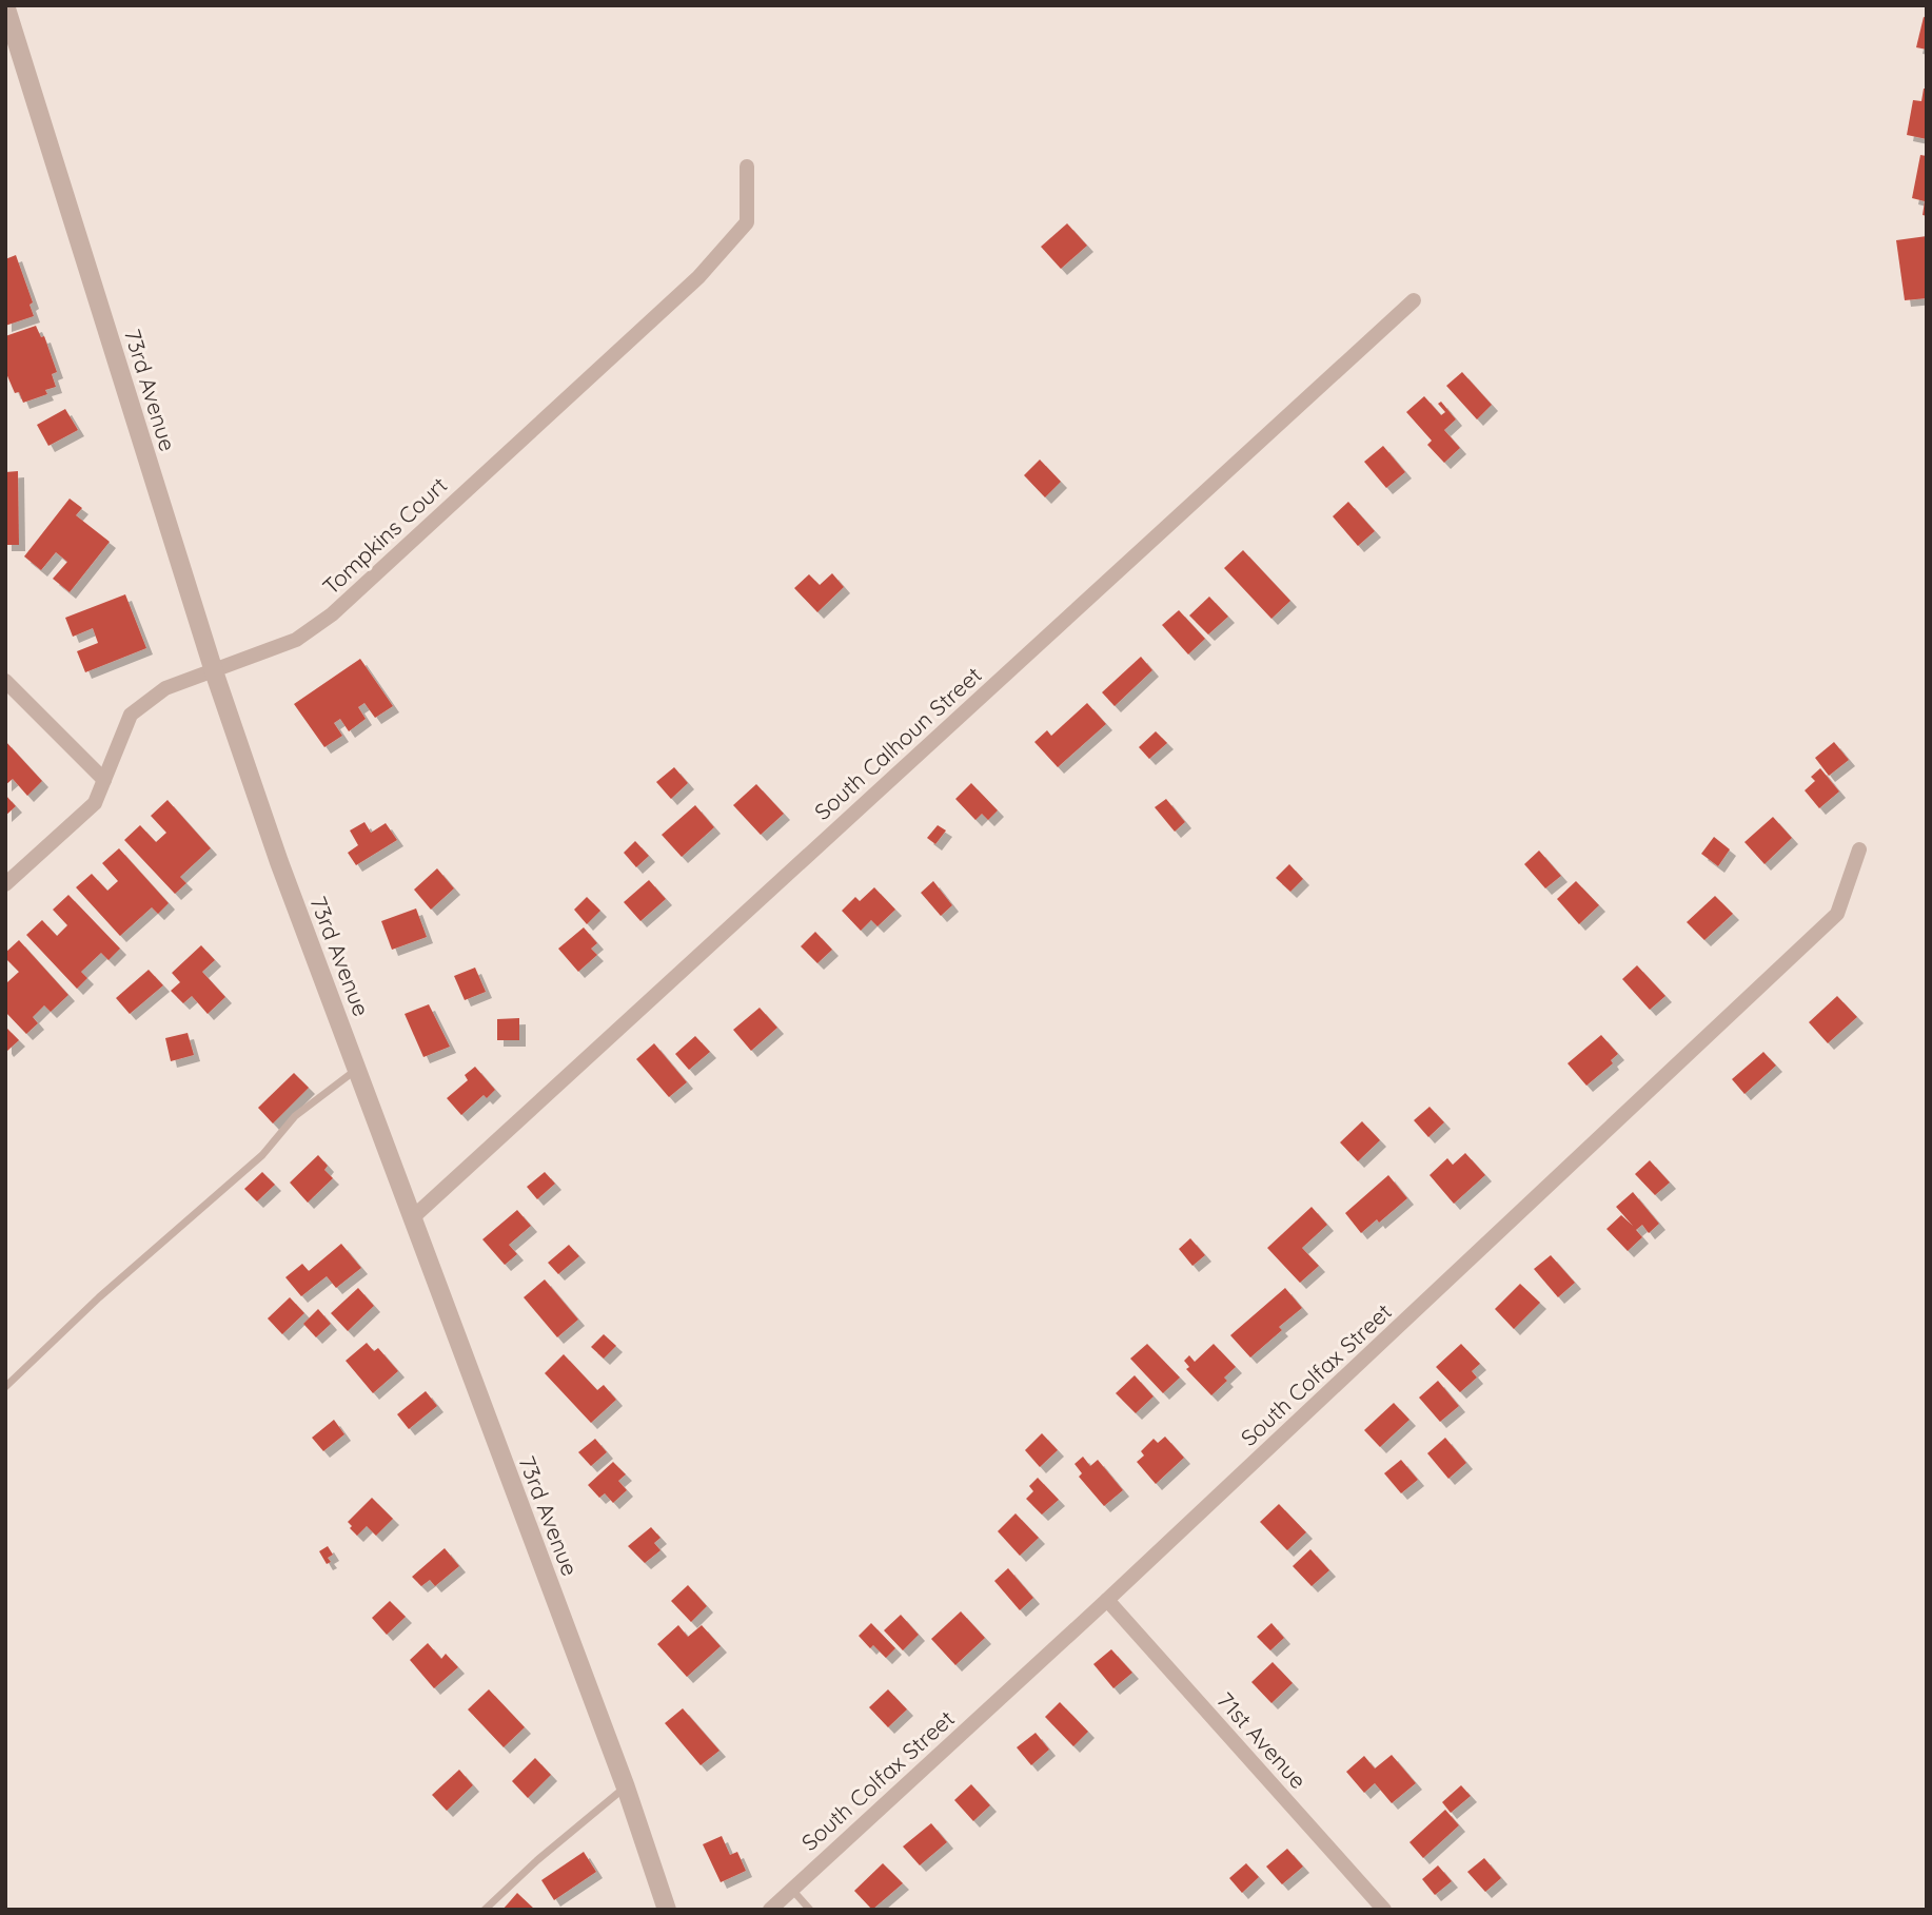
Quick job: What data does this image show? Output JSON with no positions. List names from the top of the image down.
{
  "streets": {
    "street": [
      "73rd Avenue",
      "Tompkins Court",
      "South Calhoun Street",
      "South Colfax Street",
      "71st Avenue"
    ]
  },
  "crossings": [
    ["73rd Avenue", "Tompkins Court"],
    ["73rd Avenue", "South Calhoun Street"],
    ["South Colfax Street", "71st Avenue"]
  ]
}
